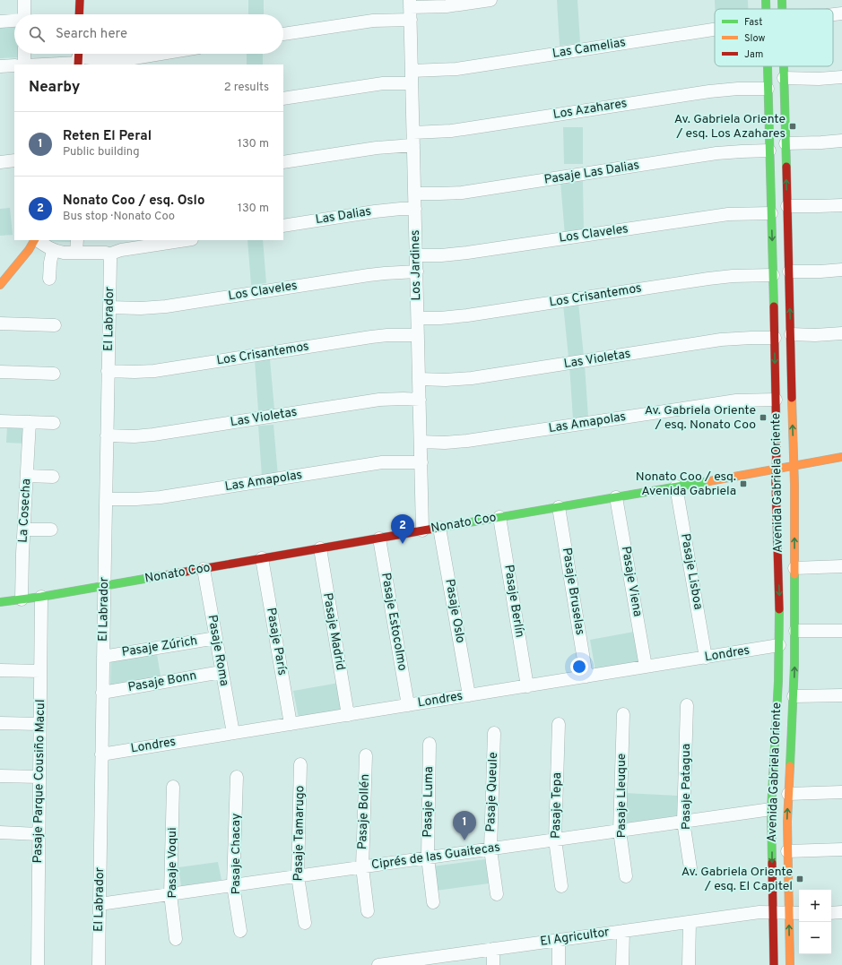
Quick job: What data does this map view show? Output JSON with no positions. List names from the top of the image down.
{
  "streets": {
    "main road": ["Avenida Gabriela Oriente", "Nonato Coo"],
    "street": [
      "Las Camelias",
      "Los Azahares",
      "Pasaje Las Dalias",
      "Las Dalias",
      "Los Claveles",
      "Los Jardines",
      "Los Crisantemos",
      "El Labrador",
      "Las Violetas",
      "Las Amapolas",
      "La Cosecha",
      "Pasaje Lisboa",
      "Pasaje Viena",
      "Pasaje Bruselas",
      "Pasaje Berlín",
      "Pasaje Oslo",
      "Pasaje Estocolmo",
      "Pasaje Madrid",
      "Pasaje París",
      "Pasaje Zúrich",
      "Pasaje Roma",
      "Londres",
      "Pasaje Bonn",
      "Pasaje Parque Cousiño Macul",
      "Pasaje Patagua",
      "Pasaje Queule",
      "Pasaje Lleuque",
      "Pasaje Luma",
      "Pasaje Tepa",
      "Pasaje Bollén",
      "Pasaje Tamarugo",
      "Pasaje Chacay",
      "Ciprés de las Guaitecas",
      "Pasaje Voqui",
      "El Agricultor"
    ]
  },
  "crossings": [
    ["Las Camelias", "Los Jardines"],
    ["Los Azahares", "Los Jardines"],
    ["Los Azahares", "Avenida Gabriela Oriente"],
    ["Pasaje Las Dalias", "Los Jardines"],
    ["Pasaje Las Dalias", "Avenida Gabriela Oriente"],
    ["Las Dalias", "Los Jardines"],
    ["Los Claveles", "Los Jardines"],
    ["Los Claveles", "El Labrador"],
    ["Los Claveles", "Avenida Gabriela Oriente"],
    ["Los Jardines", "Los Crisantemos"],
    ["Los Jardines", "Las Violetas"],
    ["Los Jardines", "Las Amapolas"],
    ["Los Jardines", "Nonato Coo"],
    ["Los Crisantemos", "El Labrador"],
    ["Los Crisantemos", "Avenida Gabriela Oriente"],
    ["El Labrador", "Las Violetas"],
    ["El Labrador", "Las Amapolas"],
    ["El Labrador", "Nonato Coo"],
    ["El Labrador", "Pasaje Zúrich"],
    ["El Labrador", "Londres"],
    ["El Labrador", "Pasaje Bonn"],
    ["El Labrador", "Ciprés de las Guaitecas"],
    ["Las Violetas", "Avenida Gabriela Oriente"],
    ["Las Amapolas", "Avenida Gabriela Oriente"],
    ["Avenida Gabriela Oriente", "Nonato Coo"],
    ["Avenida Gabriela Oriente", "Londres"],
    ["Avenida Gabriela Oriente", "Ciprés de las Guaitecas"],
    ["Avenida Gabriela Oriente", "El Agricultor"],
    ["La Cosecha", "Nonato Coo"],
    ["Nonato Coo", "Pasaje Lisboa"],
    ["Nonato Coo", "Pasaje Viena"],
    ["Nonato Coo", "Pasaje Bruselas"],
    ["Nonato Coo", "Pasaje Berlín"],
    ["Nonato Coo", "Pasaje Oslo"],
    ["Nonato Coo", "Pasaje Estocolmo"],
    ["Nonato Coo", "Pasaje Madrid"],
    ["Nonato Coo", "Pasaje París"],
    ["Nonato Coo", "Pasaje Roma"],
    ["Nonato Coo", "Pasaje Parque Cousiño Macul"],
    ["Pasaje Lisboa", "Londres"],
    ["Pasaje Viena", "Londres"],
    ["Pasaje Bruselas", "Londres"],
    ["Pasaje Berlín", "Londres"],
    ["Pasaje Oslo", "Londres"],
    ["Pasaje Estocolmo", "Londres"],
    ["Pasaje Madrid", "Londres"],
    ["Pasaje París", "Londres"],
    ["Pasaje Zúrich", "Pasaje Roma"],
    ["Pasaje Roma", "Londres"],
    ["Pasaje Roma", "Pasaje Bonn"],
    ["Pasaje Patagua", "Ciprés de las Guaitecas"],
    ["Pasaje Queule", "Ciprés de las Guaitecas"],
    ["Pasaje Lleuque", "Ciprés de las Guaitecas"],
    ["Pasaje Luma", "Ciprés de las Guaitecas"],
    ["Pasaje Tepa", "Ciprés de las Guaitecas"],
    ["Pasaje Bollén", "Ciprés de las Guaitecas"],
    ["Pasaje Tamarugo", "Ciprés de las Guaitecas"],
    ["Pasaje Chacay", "Ciprés de las Guaitecas"],
    ["Ciprés de las Guaitecas", "Pasaje Voqui"]
  ],
  "places": {
    "transit": [
      "Av. Gabriela Oriente / esq. Los Azahares",
      "Av. Gabriela Oriente / esq. Nonato Coo",
      "Nonato Coo / esq. Avenida Gabriela",
      "Av. Gabriela Oriente / esq. El Capitel"
    ]
  },
  "legend": ["Fast", "Slow", "Jam"],
  "page": {
    "search": "Search here",
    "heading": ["Nearby", "2 results"],
    "list": [
      {
        "mark": "1",
        "name": "Reten El Peral",
        "note": "Public building",
        "value": "130 m"
      },
      {
        "mark": "2",
        "name": "Nonato Coo / esq. Oslo",
        "note": "Bus stop · Nonato Coo",
        "value": "130 m"
      }
    ],
    "pins": ["2", "1"],
    "map_buttons": ["+", "−"]
  }
}
